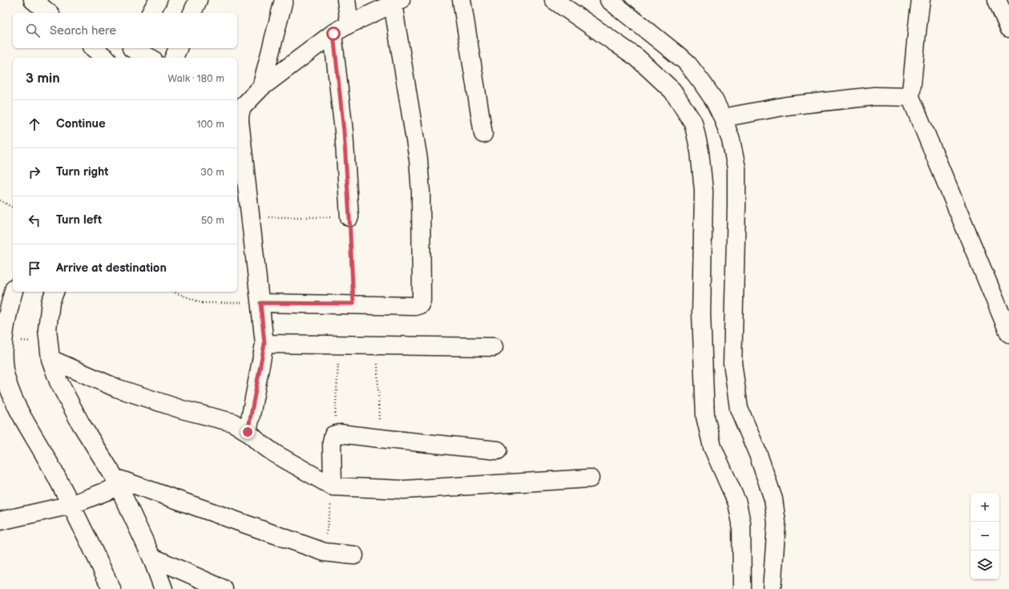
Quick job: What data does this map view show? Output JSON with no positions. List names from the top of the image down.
{
  "page": {
    "search": "Search here",
    "heading": ["3 min", "Walk · 180 m"],
    "list": [
      ["Continue", "100 m"],
      ["Turn right", "30 m"],
      ["Turn left", "50 m"],
      "Arrive at destination"
    ],
    "map_buttons": ["+", "−"]
  }
}
